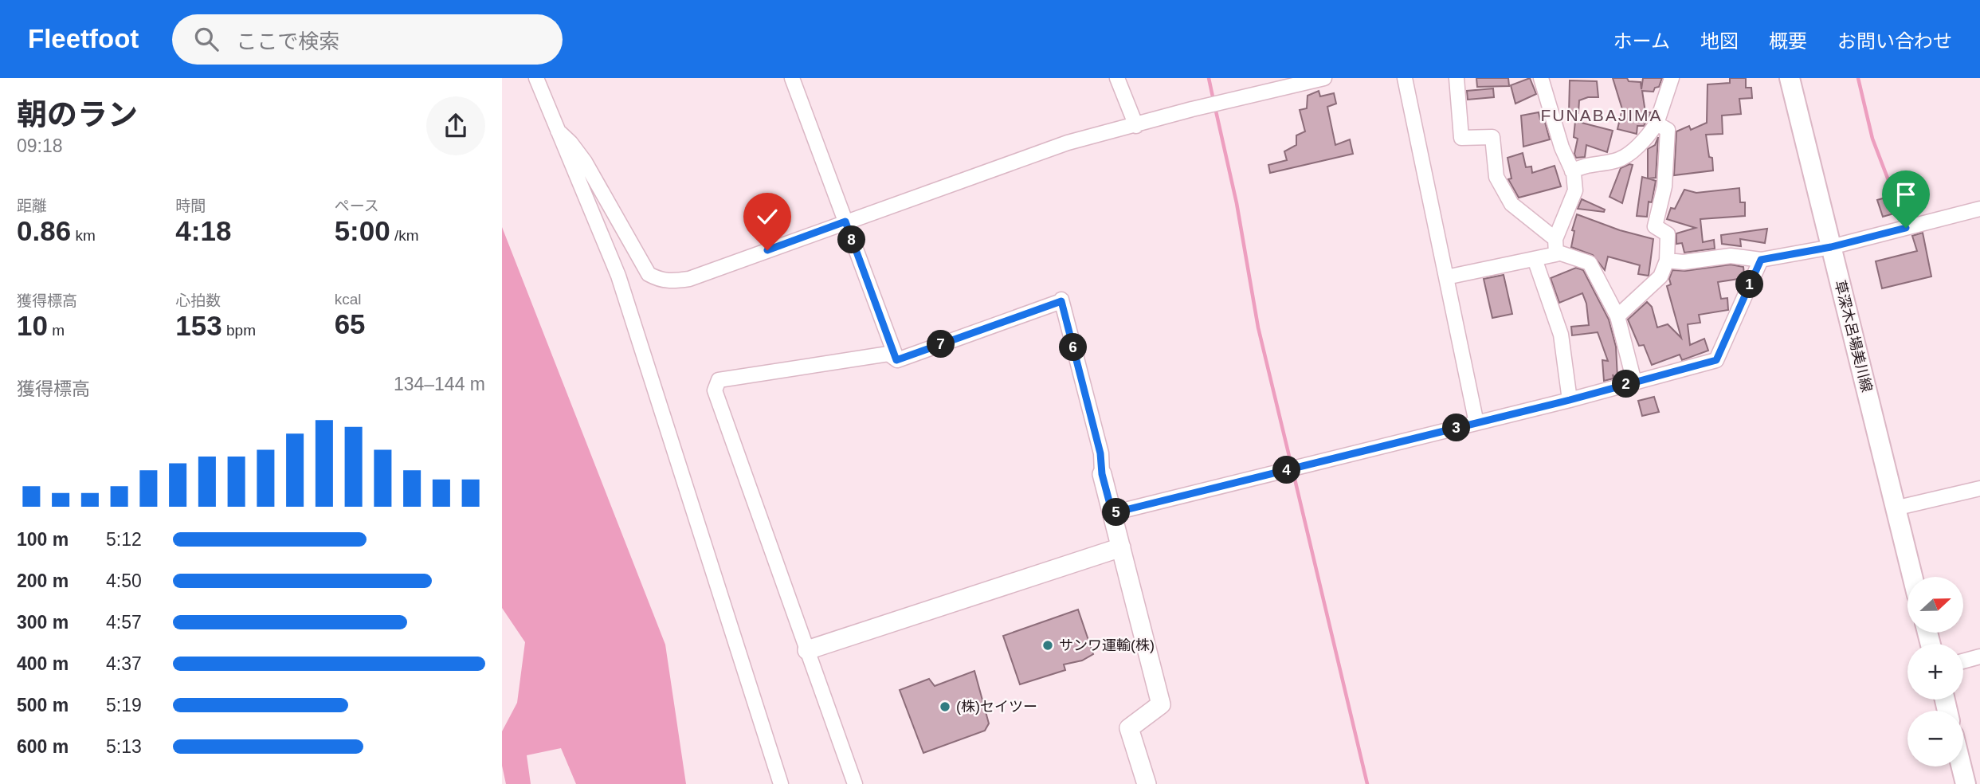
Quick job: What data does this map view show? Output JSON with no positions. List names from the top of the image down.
{
  "streets": {
    "main road": ["草深木呂場美川線"]
  },
  "districts": ["FUNABAJIMA"],
  "places": ["サンワ運輸(株)", "(株)セイツー"],
  "north": "right",
  "page": {
    "header": "Fleetfoot",
    "search": "ここで検索",
    "nav": [
      "ホーム",
      "地図",
      "概要",
      "お問い合わせ"
    ],
    "heading": ["朝のラン", "09:18"],
    "stats": [
      ["距離", "0.86 km"],
      ["時間", "4:18"],
      ["ペース", "5:00 /km"],
      ["獲得標高", "10 m"],
      ["心拍数", "153 bpm"],
      ["kcal", "65"]
    ],
    "pins": [
      "8",
      "1",
      "7",
      "6",
      "2",
      "3",
      "4",
      "5"
    ],
    "chart": ["獲得標高", "134–144 m"],
    "list": [
      {
        "name": "100 m",
        "note": "5:12"
      },
      {
        "name": "200 m",
        "note": "4:50"
      },
      {
        "name": "300 m",
        "note": "4:57"
      },
      {
        "name": "400 m",
        "note": "4:37"
      },
      {
        "name": "500 m",
        "note": "5:19"
      },
      {
        "name": "600 m",
        "note": "5:13"
      }
    ],
    "map_buttons": ["+", "−"]
  }
}
